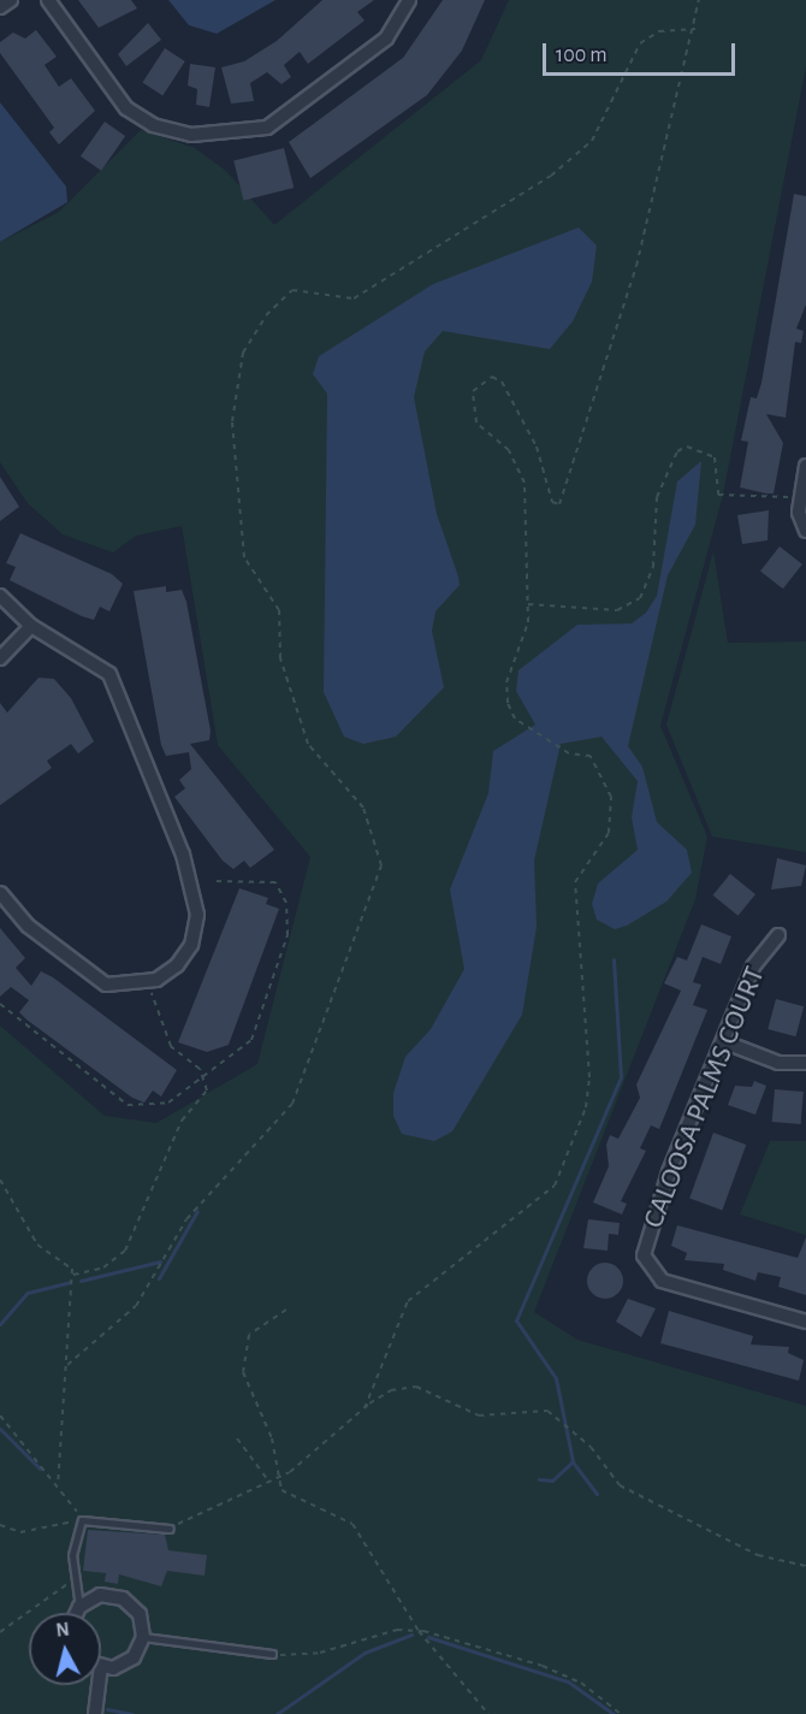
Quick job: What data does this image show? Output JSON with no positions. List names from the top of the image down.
{
  "streets": {
    "street": ["CALOOSA PALMS COURT"]
  },
  "scale_bar": "100 m",
  "north": "top"
}
